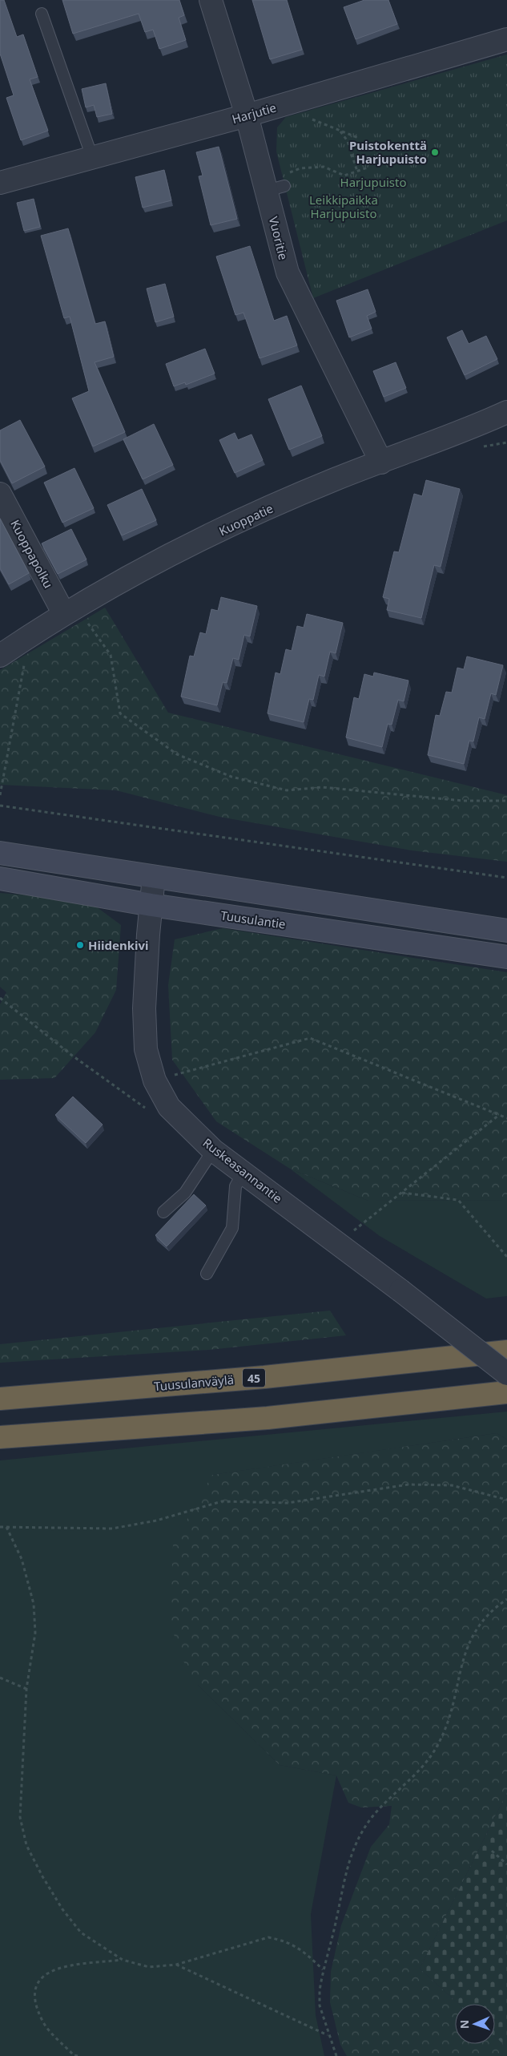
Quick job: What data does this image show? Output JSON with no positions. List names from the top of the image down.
{
  "streets": {
    "highway": ["45", "Tuusulanväylä"],
    "main road": ["Tuusulantie"],
    "street": [
      "Harjutie",
      "Vuoritie",
      "Kuoppatie",
      "Kuoppapolku",
      "Ruskeasannantie"
    ]
  },
  "crossings": [
    ["Harjutie", "Vuoritie"],
    ["Vuoritie", "Kuoppatie"],
    ["Kuoppatie", "Kuoppapolku"],
    ["Tuusulantie", "Ruskeasannantie"]
  ],
  "parks": ["Harjupuisto", "Leikkipaikka Harjupuisto"],
  "places": ["Puistokenttä Harjupuisto", "Hiidenkivi"],
  "north": "left"
}
